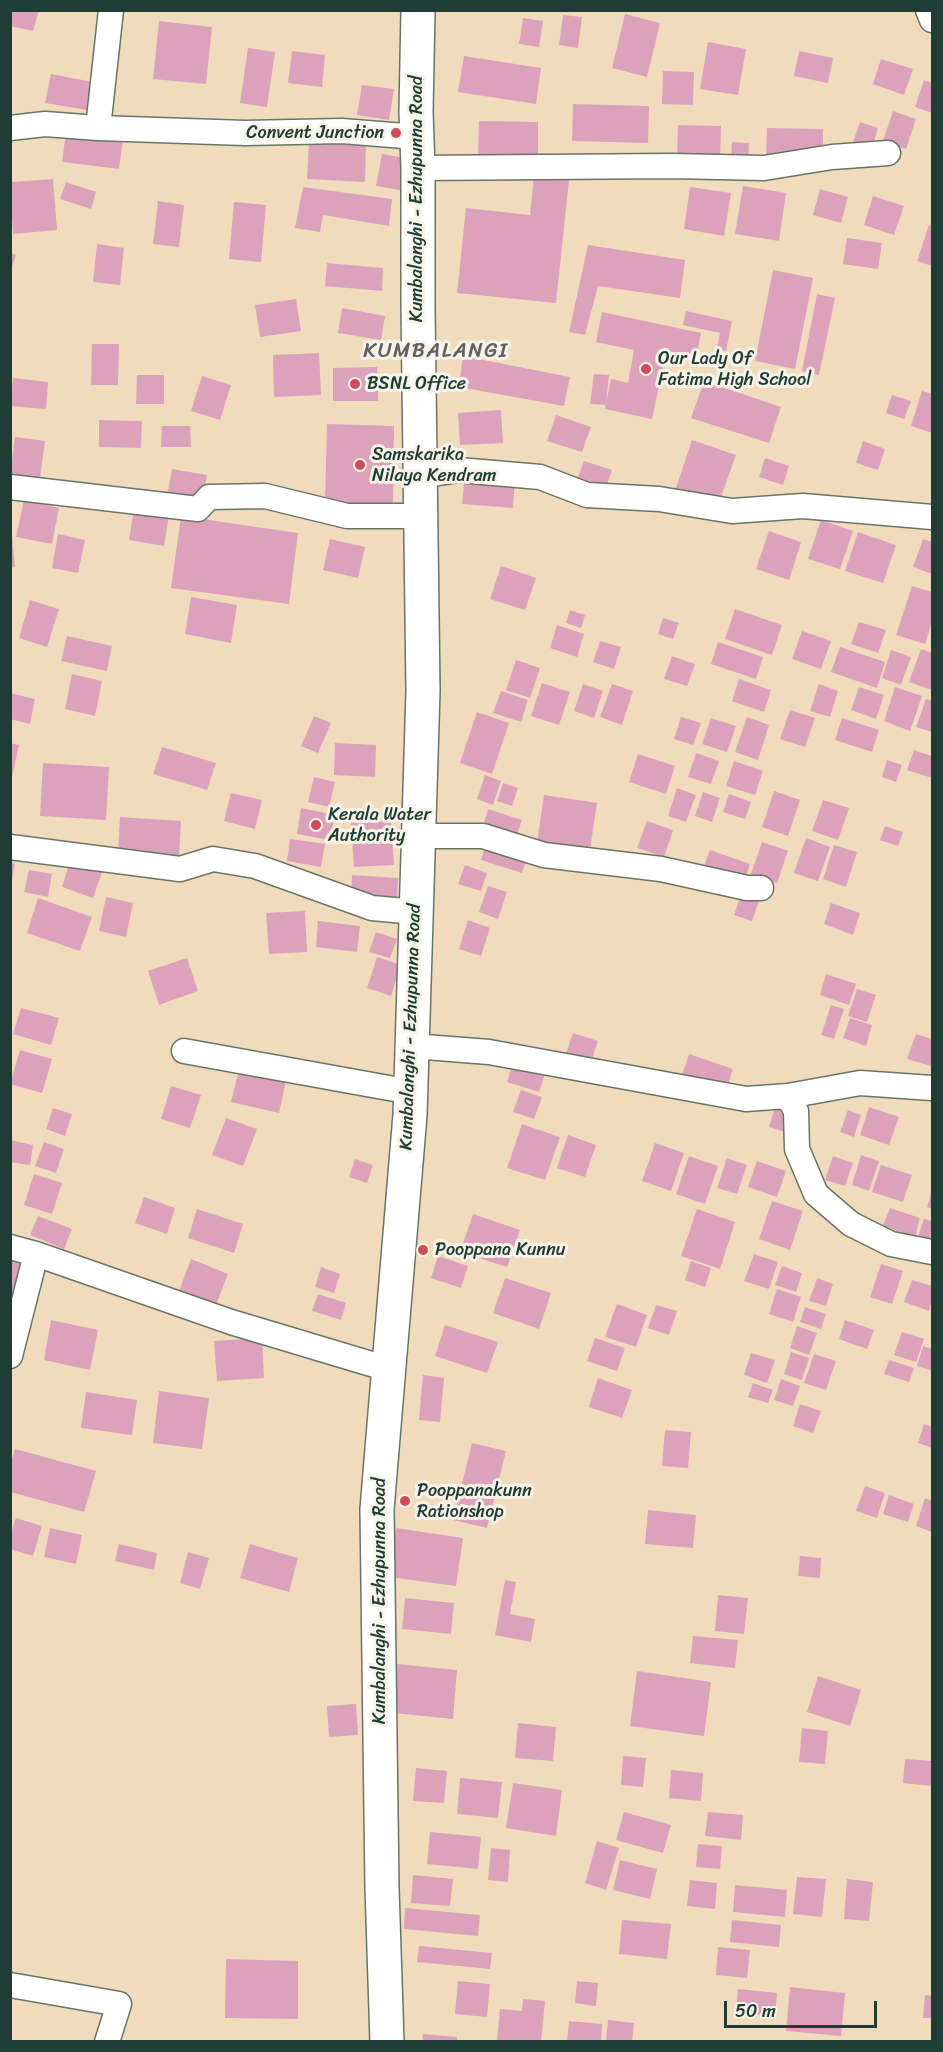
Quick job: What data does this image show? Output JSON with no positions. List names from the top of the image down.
{
  "streets": {
    "main road": ["Kumbalanghi - Ezhupunna Road"]
  },
  "districts": ["KUMBALANGI"],
  "places": [
    "Convent Junction",
    "Our Lady Of Fatima High School",
    "BSNL Office",
    "Samskarika Nilaya Kendram",
    "Kerala Water Authority",
    "Pooppana Kunnu",
    "Pooppanakunn Rationshop"
  ],
  "scale_bar": "50 m"
}
